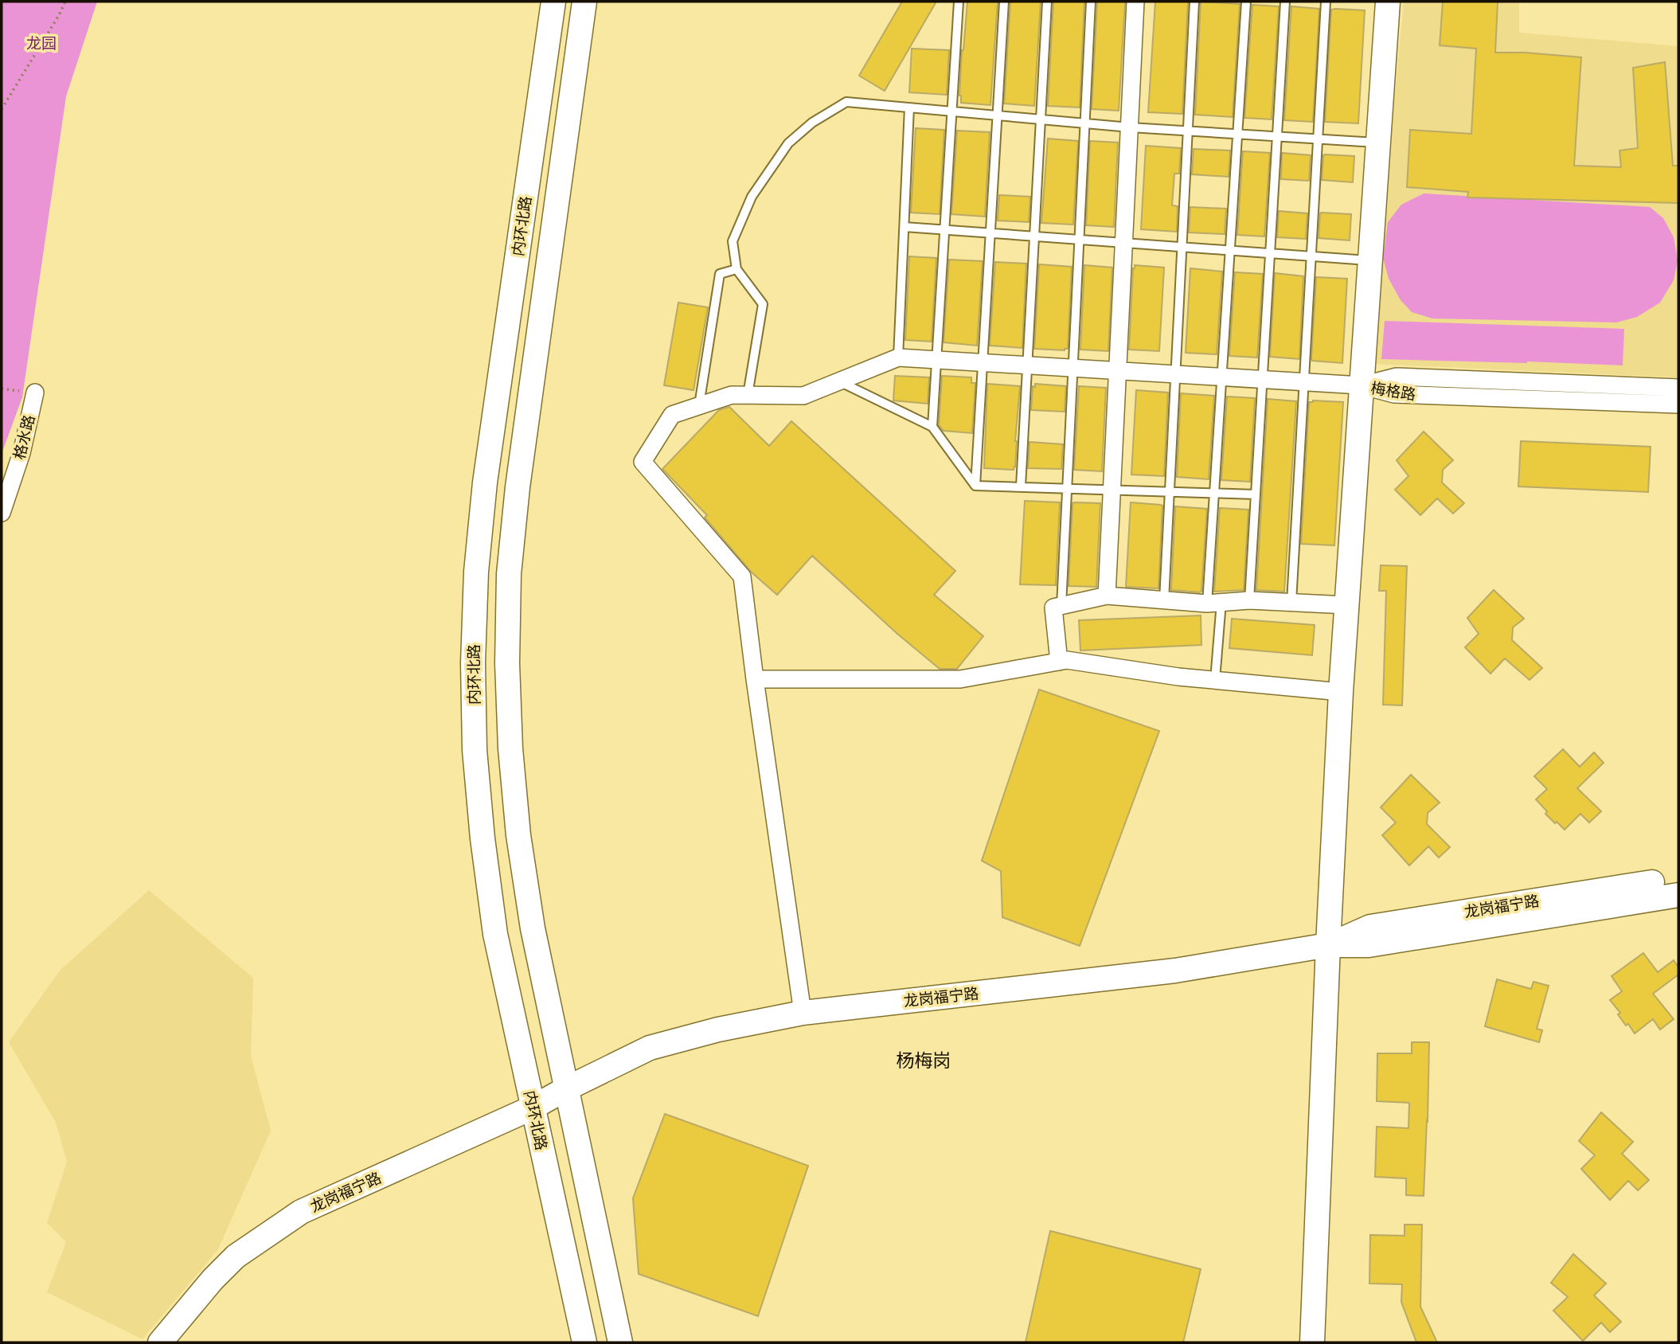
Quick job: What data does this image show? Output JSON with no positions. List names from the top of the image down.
{
  "streets": {
    "street": [
      "内环北路",
      "梅格路",
      "格水路",
      "龙岗福宁路"
    ]
  },
  "crossings": [
    ["内环北路", "龙岗福宁路"]
  ],
  "districts": ["杨梅岗"],
  "parks": ["龙园"]
}
